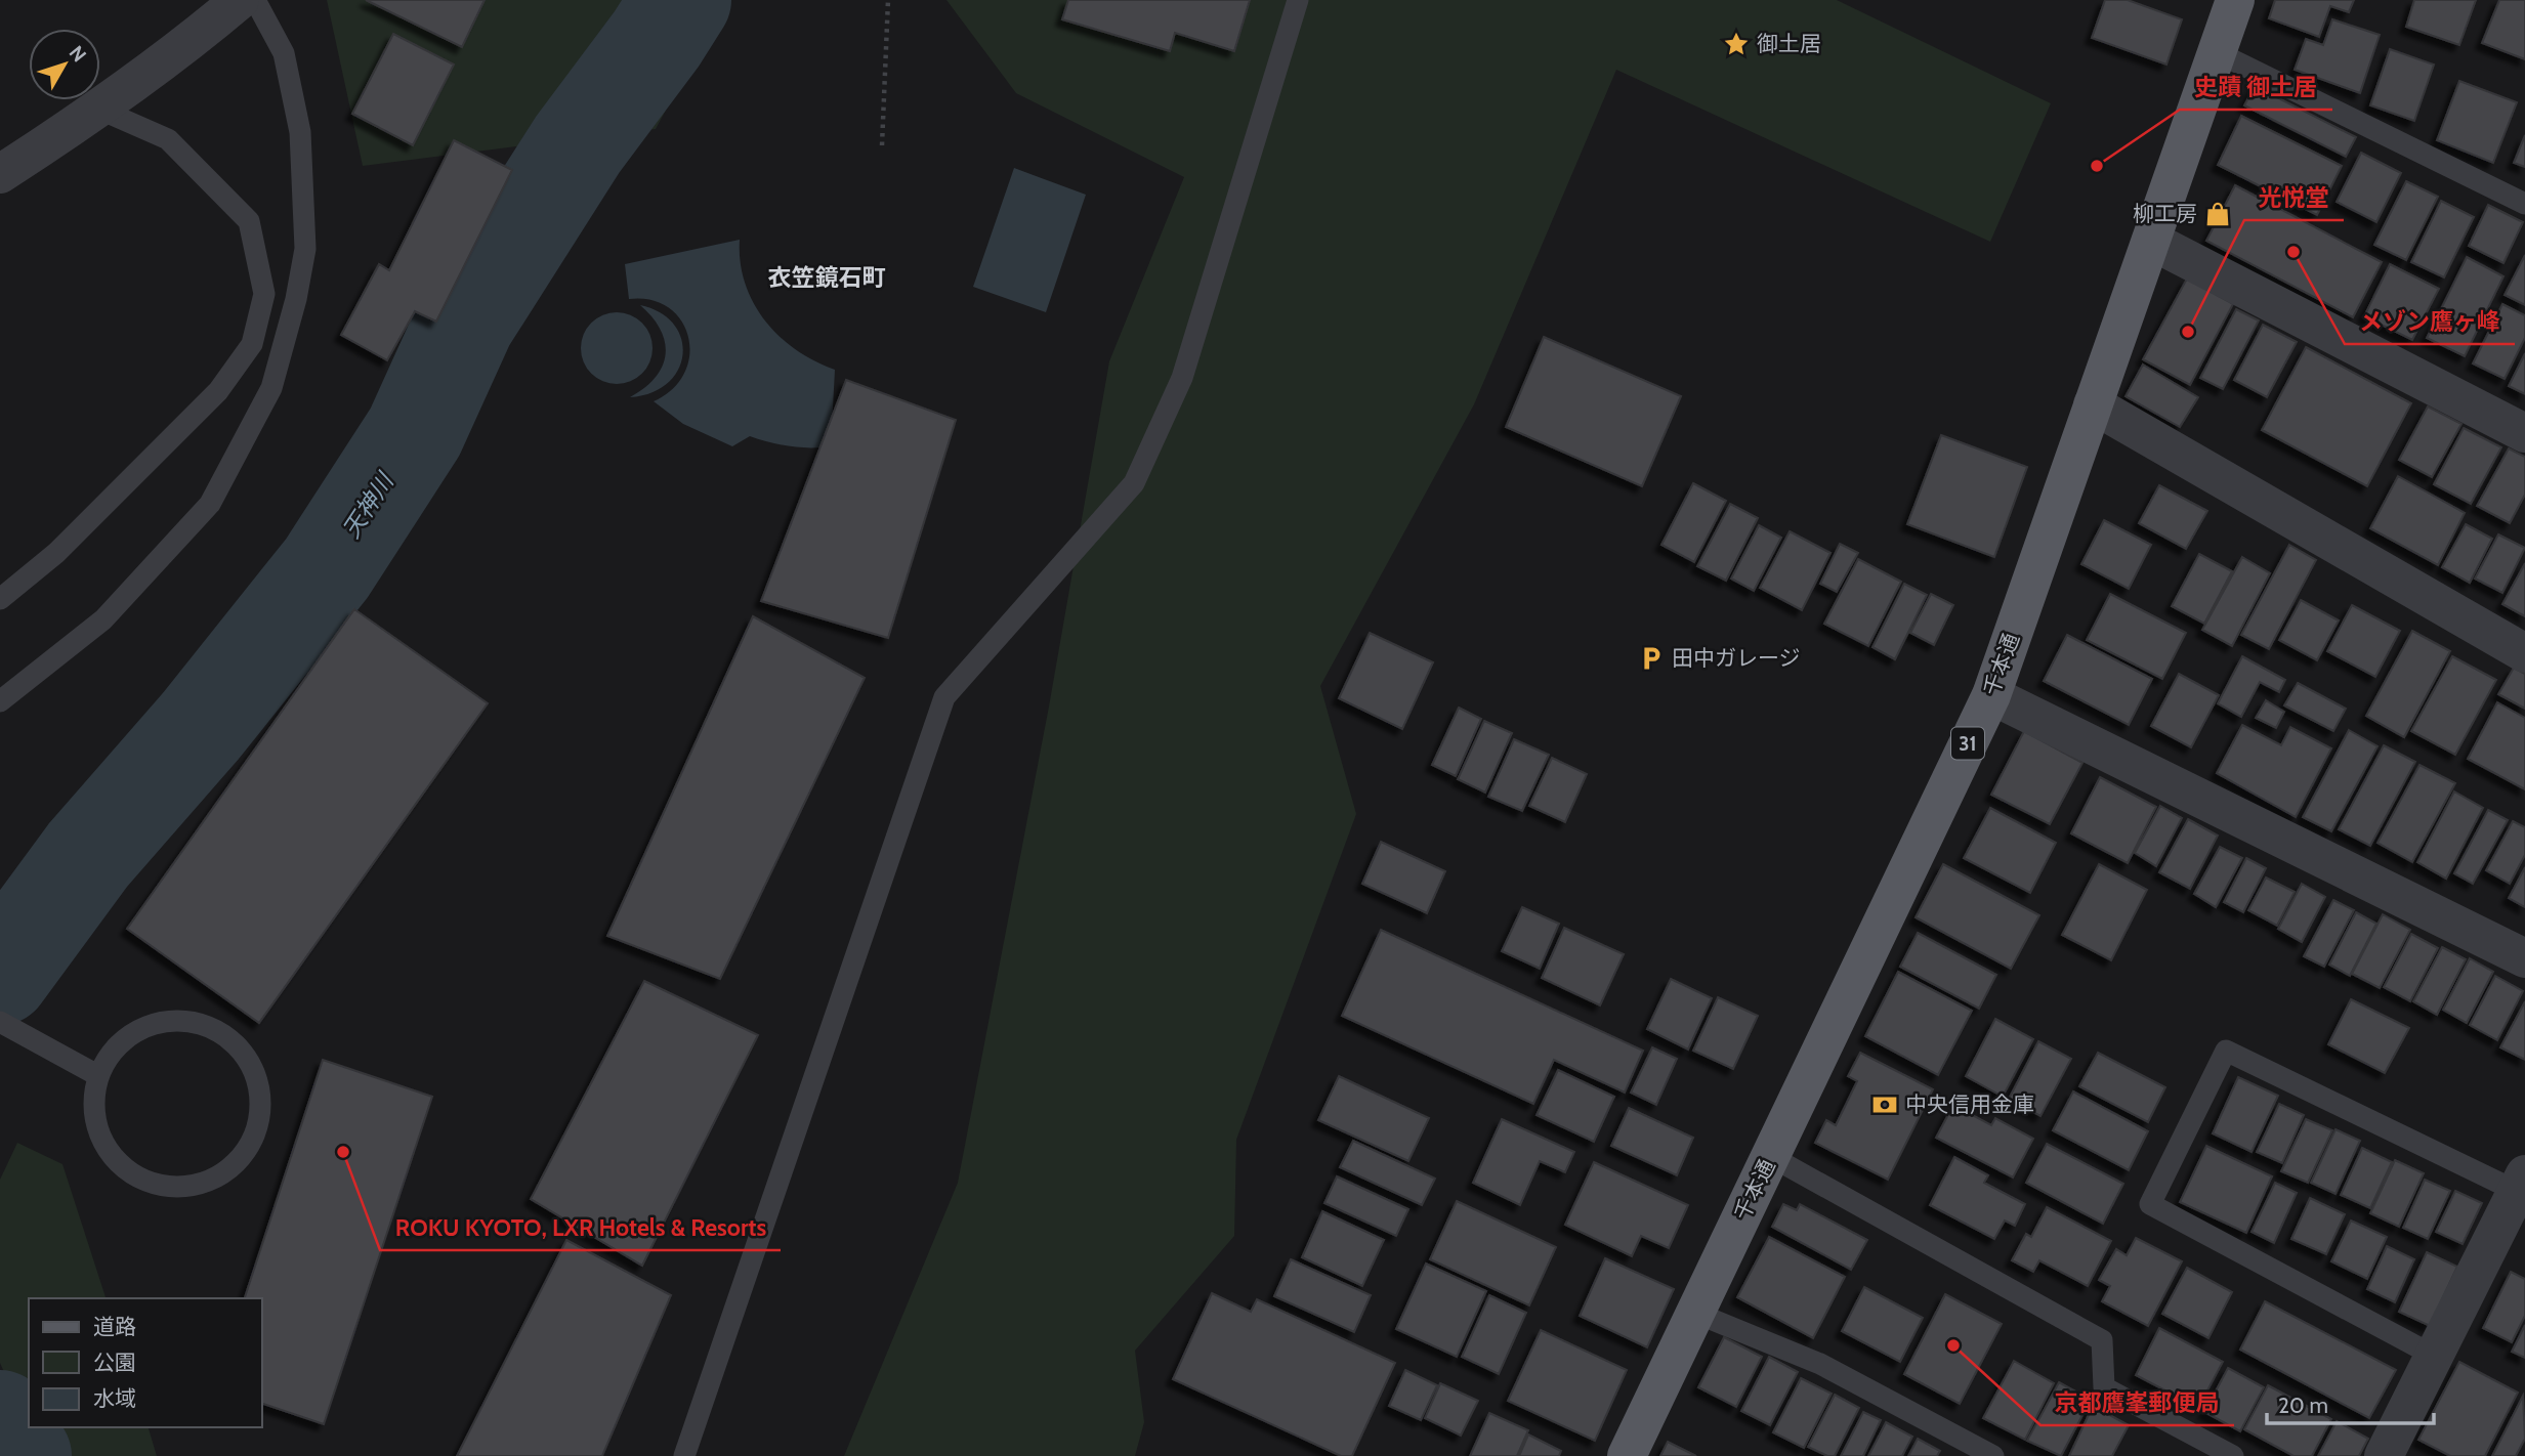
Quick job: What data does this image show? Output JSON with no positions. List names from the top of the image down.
{
  "streets": {
    "main road": ["千本通", "31"]
  },
  "districts": ["衣笠鏡石町"],
  "water": ["天神川"],
  "places": {
    "place": ["御土居"],
    "other": [
      "史蹟 御土居",
      "メゾン鷹ヶ峰",
      "光悦堂",
      "ROKU KYOTO, LXR Hotels & Resorts",
      "京都鷹峯郵便局"
    ],
    "shop": ["柳工房"],
    "parking": ["田中ガレージ"],
    "bank": ["中央信用金庫"]
  },
  "legend": ["道路", "公園", "水域"],
  "scale_bar": "20 m",
  "north": "top right"
}
